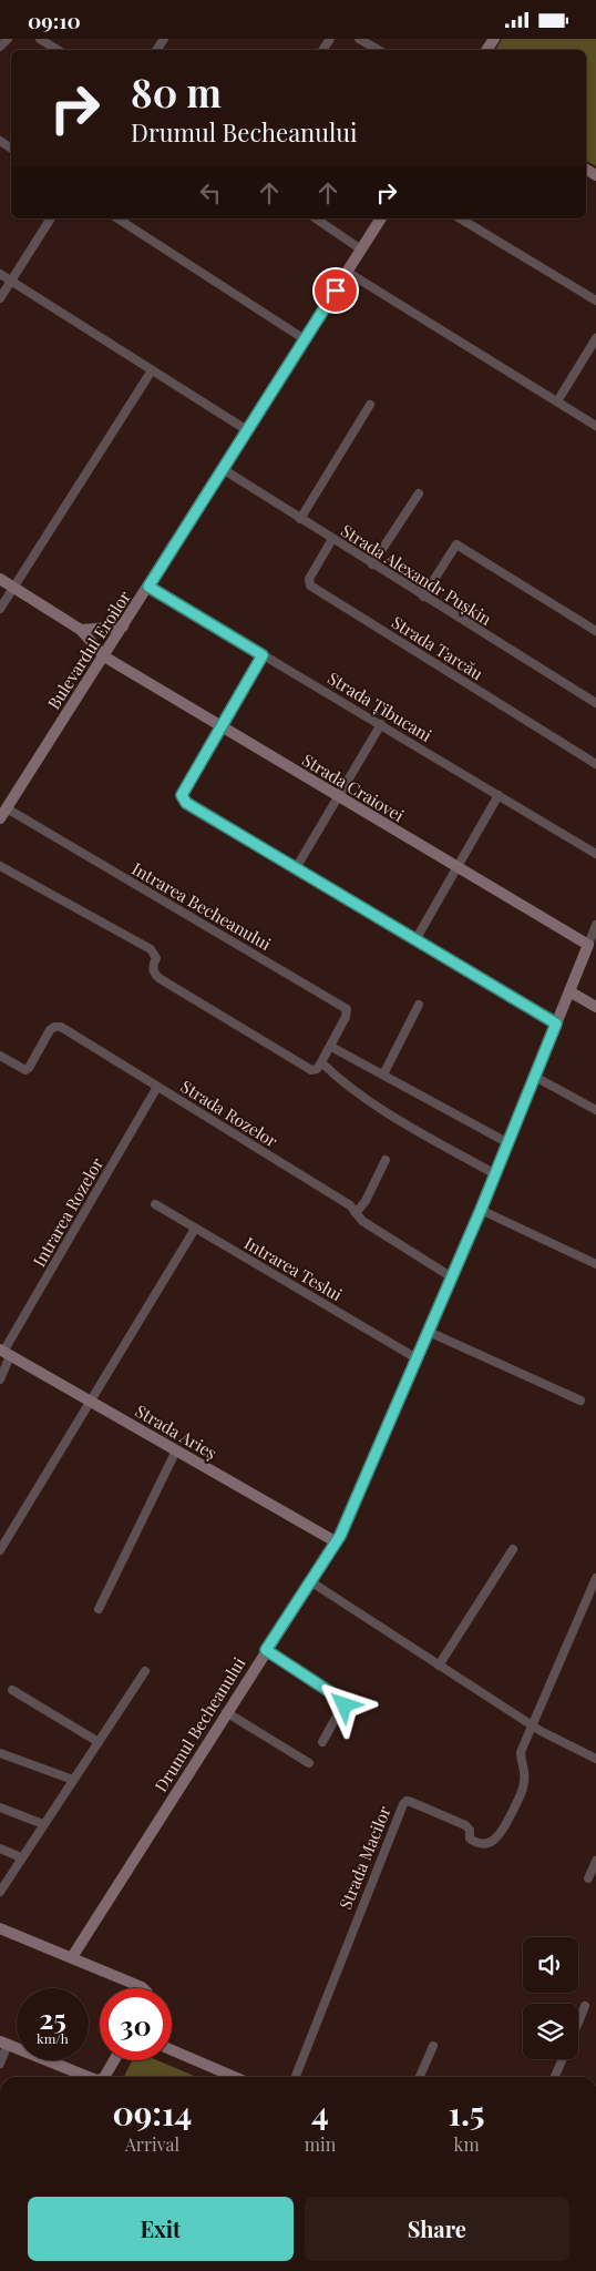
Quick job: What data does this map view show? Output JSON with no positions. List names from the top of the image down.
{
  "streets": {
    "street": [
      "Strada Alexandr Pușkin",
      "Strada Tarcău",
      "Bulevardul Eroilor",
      "Strada Țibucani",
      "Strada Craiovei",
      "Intrarea Becheanului",
      "Strada Rozelor",
      "Intrarea Rozelor",
      "Intrarea Teslui",
      "Strada Arieș",
      "Drumul Becheanului",
      "Strada Macilor"
    ]
  },
  "crossings": [
    ["Strada Alexandr Pușkin", "Strada Tarcău"],
    ["Strada Alexandr Pușkin", "Bulevardul Eroilor"],
    ["Bulevardul Eroilor", "Strada Țibucani"],
    ["Bulevardul Eroilor", "Strada Craiovei"],
    ["Bulevardul Eroilor", "Intrarea Becheanului"],
    ["Strada Craiovei", "Drumul Becheanului"],
    ["Strada Rozelor", "Intrarea Rozelor"],
    ["Strada Rozelor", "Drumul Becheanului"],
    ["Intrarea Rozelor", "Strada Arieș"],
    ["Intrarea Teslui", "Drumul Becheanului"],
    ["Strada Arieș", "Drumul Becheanului"]
  ],
  "page": {
    "status": "09:10",
    "turn": ["80 m", "Drumul Becheanului"],
    "speed": "25 km/h",
    "limit": "30",
    "eta": [
      "09:14",
      "Arrival",
      "4",
      "min",
      "1.5",
      "km"
    ],
    "buttons": ["Exit", "Share"]
  }
}
